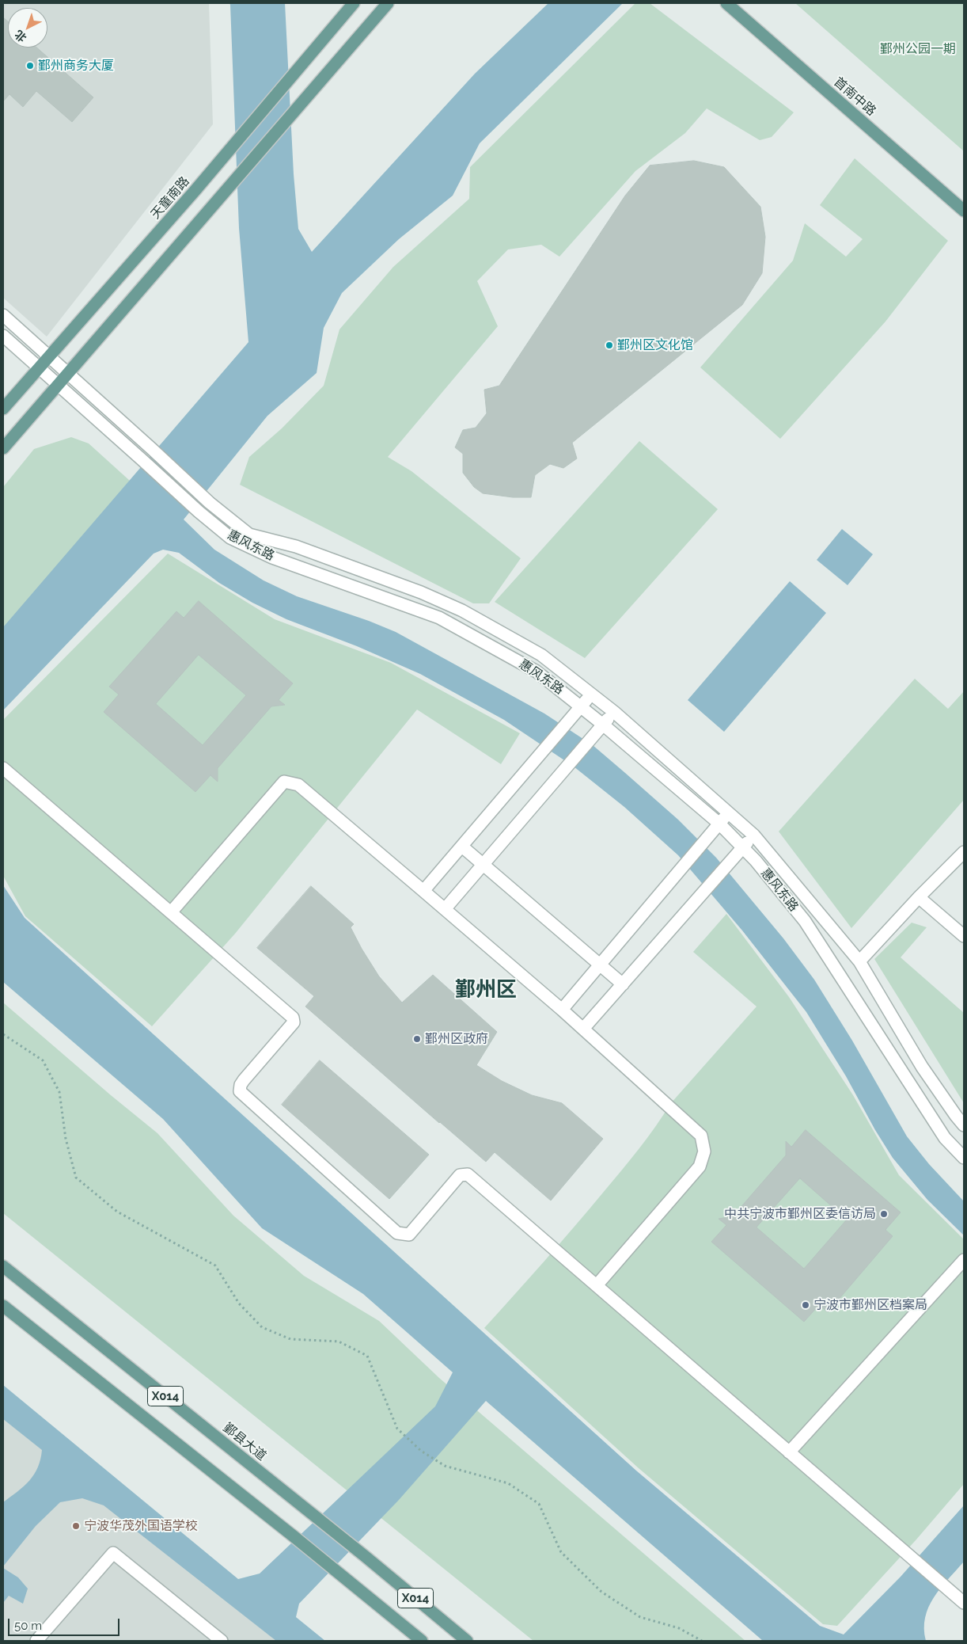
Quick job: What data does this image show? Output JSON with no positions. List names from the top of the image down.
{
  "streets": {
    "main road": [
      "首南中路",
      "天童南路",
      "X014",
      "鄞县大道"
    ],
    "street": ["惠风东路"]
  },
  "crossings": [
    ["天童南路", "惠风东路"]
  ],
  "districts": ["鄞州区"],
  "parks": ["鄞州公园一期"],
  "places": [
    "鄞州商务大厦",
    "鄞州区文化馆",
    "鄞州区政府",
    "中共宁波市鄞州区委信访局",
    "宁波市鄞州区档案局",
    "宁波华茂外国语学校"
  ],
  "scale_bar": "50 m",
  "north": "bottom left"
}
